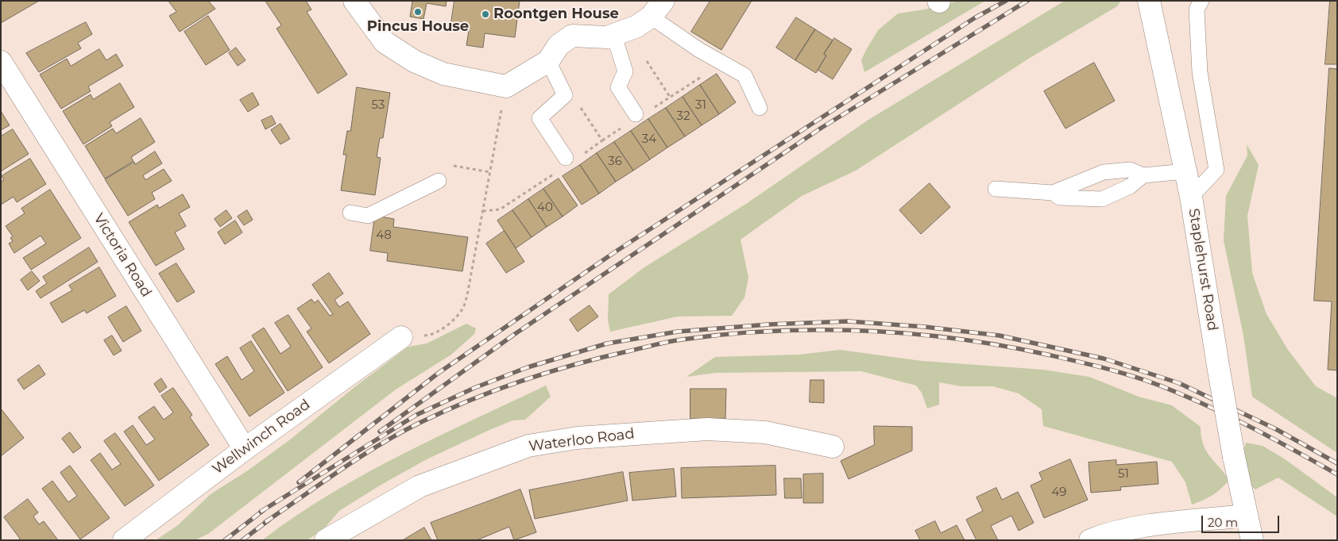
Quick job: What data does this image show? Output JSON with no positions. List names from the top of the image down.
{
  "streets": {
    "street": [
      "Victoria Road",
      "Staplehurst Road",
      "Wellwinch Road",
      "Waterloo Road"
    ]
  },
  "crossings": [
    ["Victoria Road", "Wellwinch Road"]
  ],
  "places": ["Pincus House", "Roontgen House"],
  "house_numbers": [
    "53",
    "31",
    "32",
    "34",
    "36",
    "40",
    "48",
    "51",
    "49"
  ],
  "scale_bar": "20 m"
}
